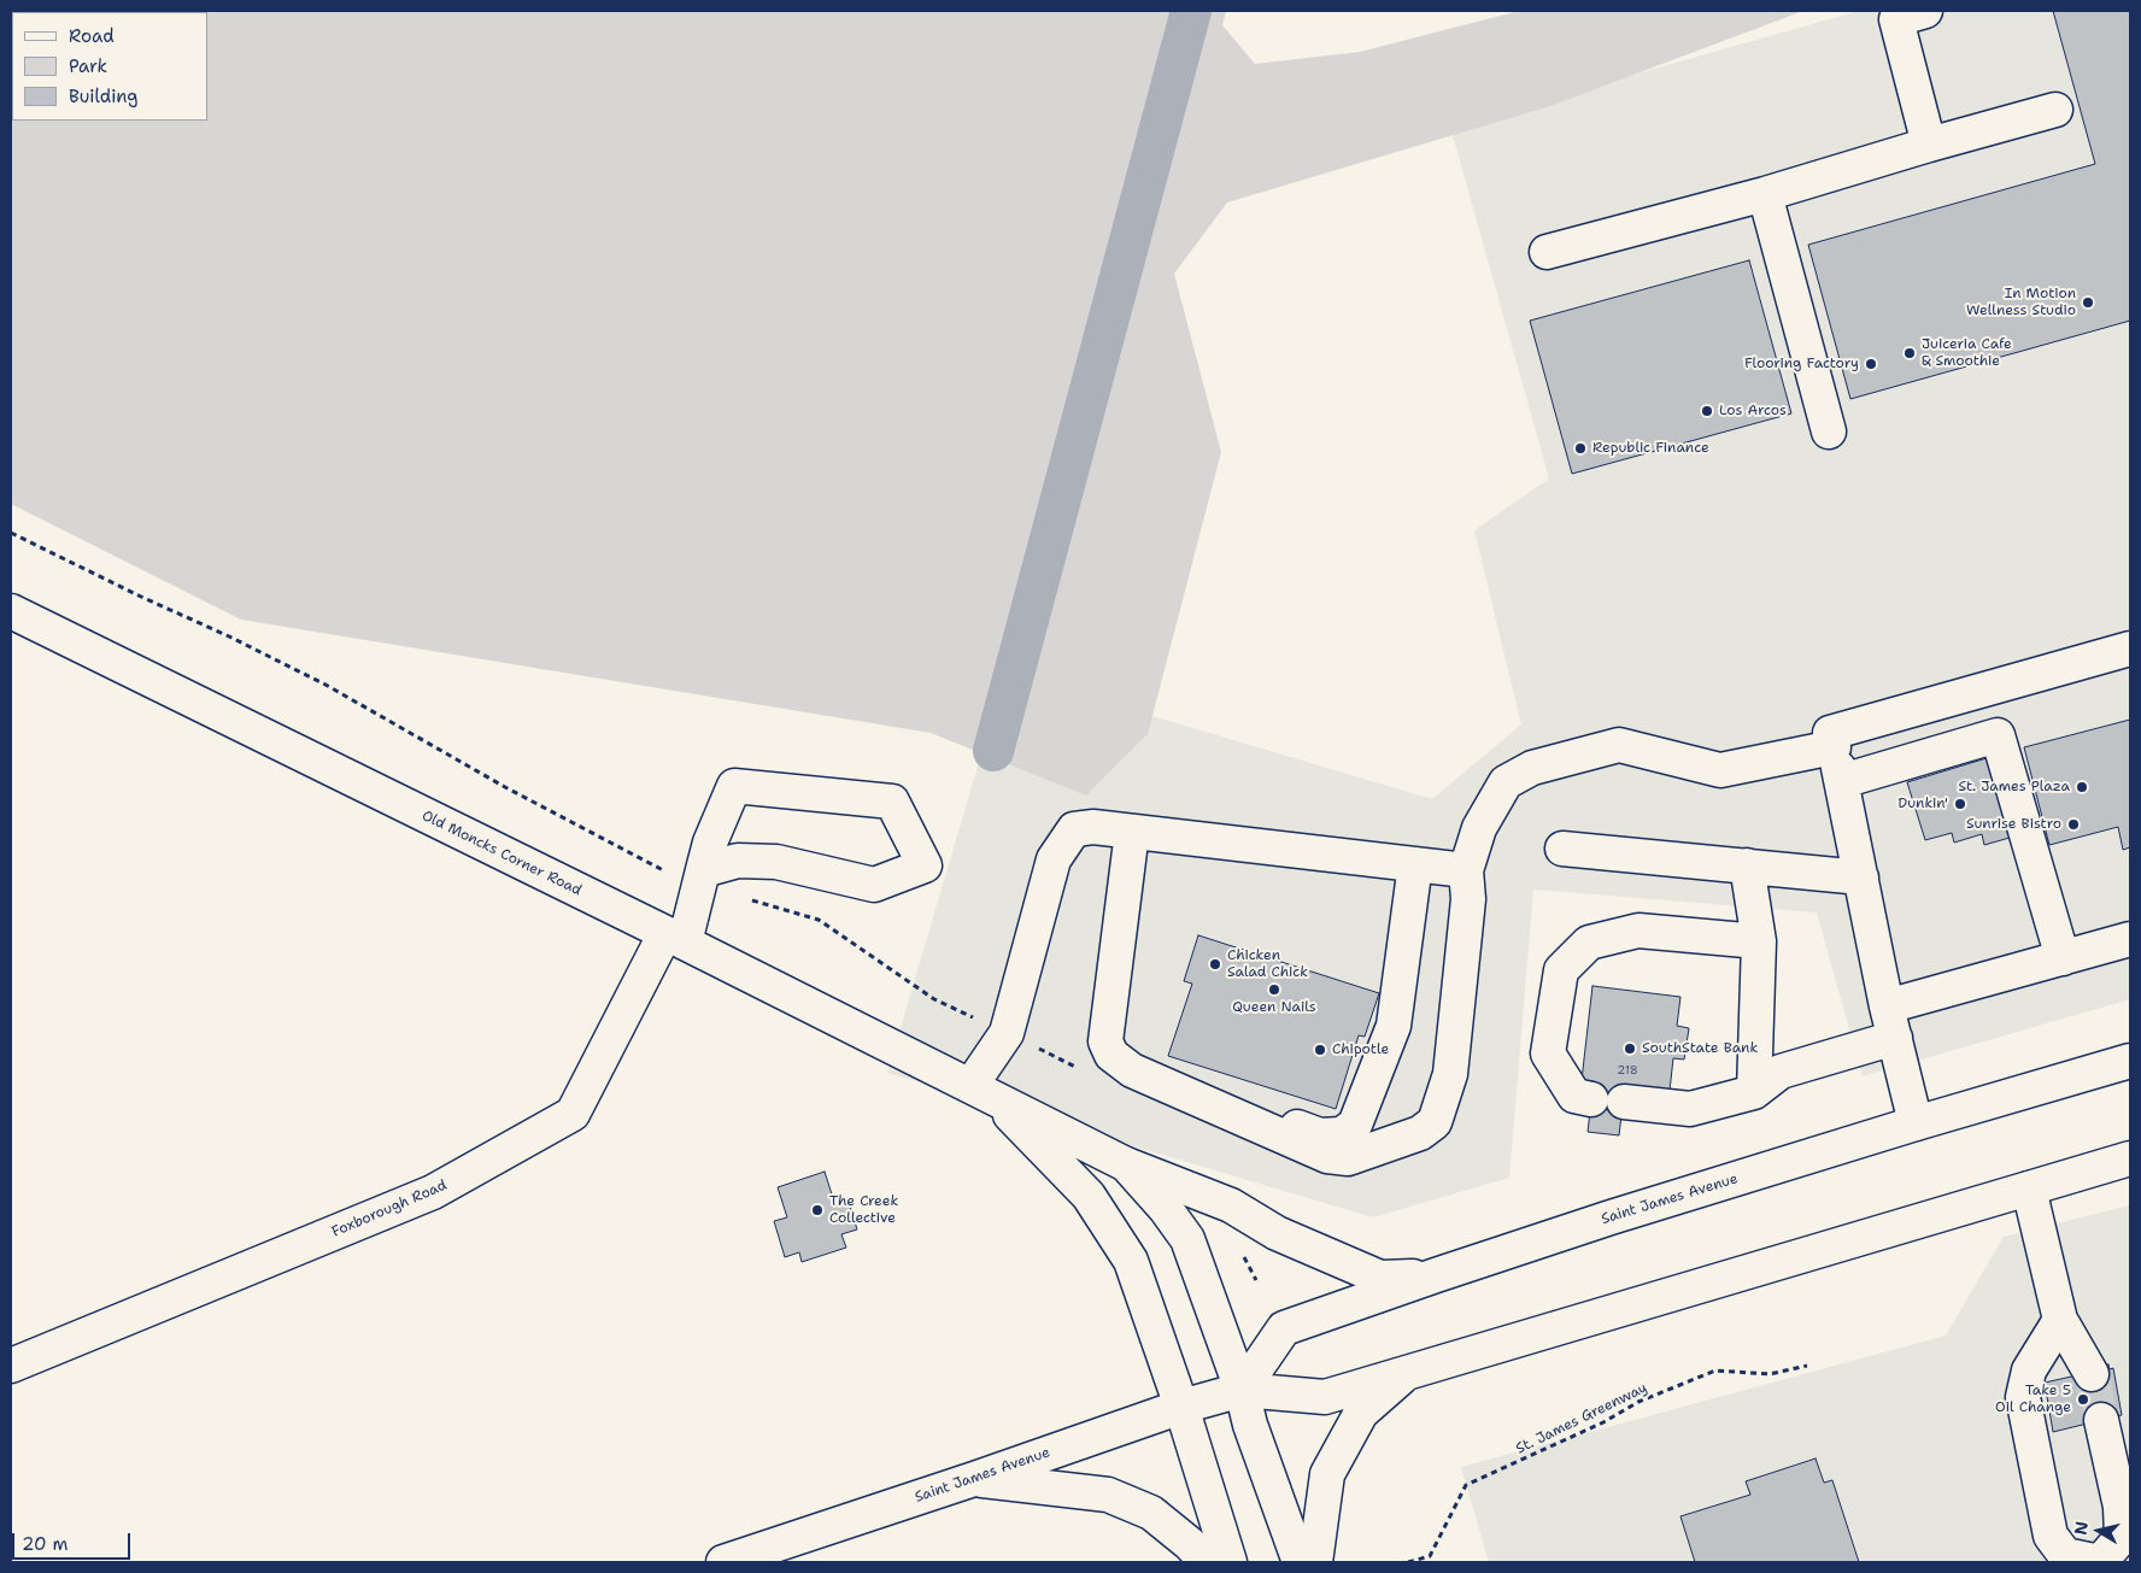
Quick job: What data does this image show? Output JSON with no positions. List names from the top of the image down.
{
  "streets": {
    "main road": ["Old Moncks Corner Road", "Saint James Avenue", "Foxborough Road"],
    "path": ["St. James Greenway"]
  },
  "crossings": [
    ["Old Moncks Corner Road", "Saint James Avenue"],
    ["Old Moncks Corner Road", "Foxborough Road"]
  ],
  "places": [
    "In Motion Wellness Studio",
    "Juiceria Cafe & Smoothie",
    "Flooring Factory",
    "Los Arcos",
    "Republic Finance",
    "St. James Plaza",
    "Dunkin'",
    "Sunrise Bistro",
    "Chicken Salad Chick",
    "Queen Nails",
    "SouthState Bank",
    "Chipotle",
    "The Creek Collective",
    "Take 5 Oil Change"
  ],
  "house_numbers": ["218"],
  "legend": ["Road", "Park", "Building"],
  "scale_bar": "20 m",
  "north": "left"
}
